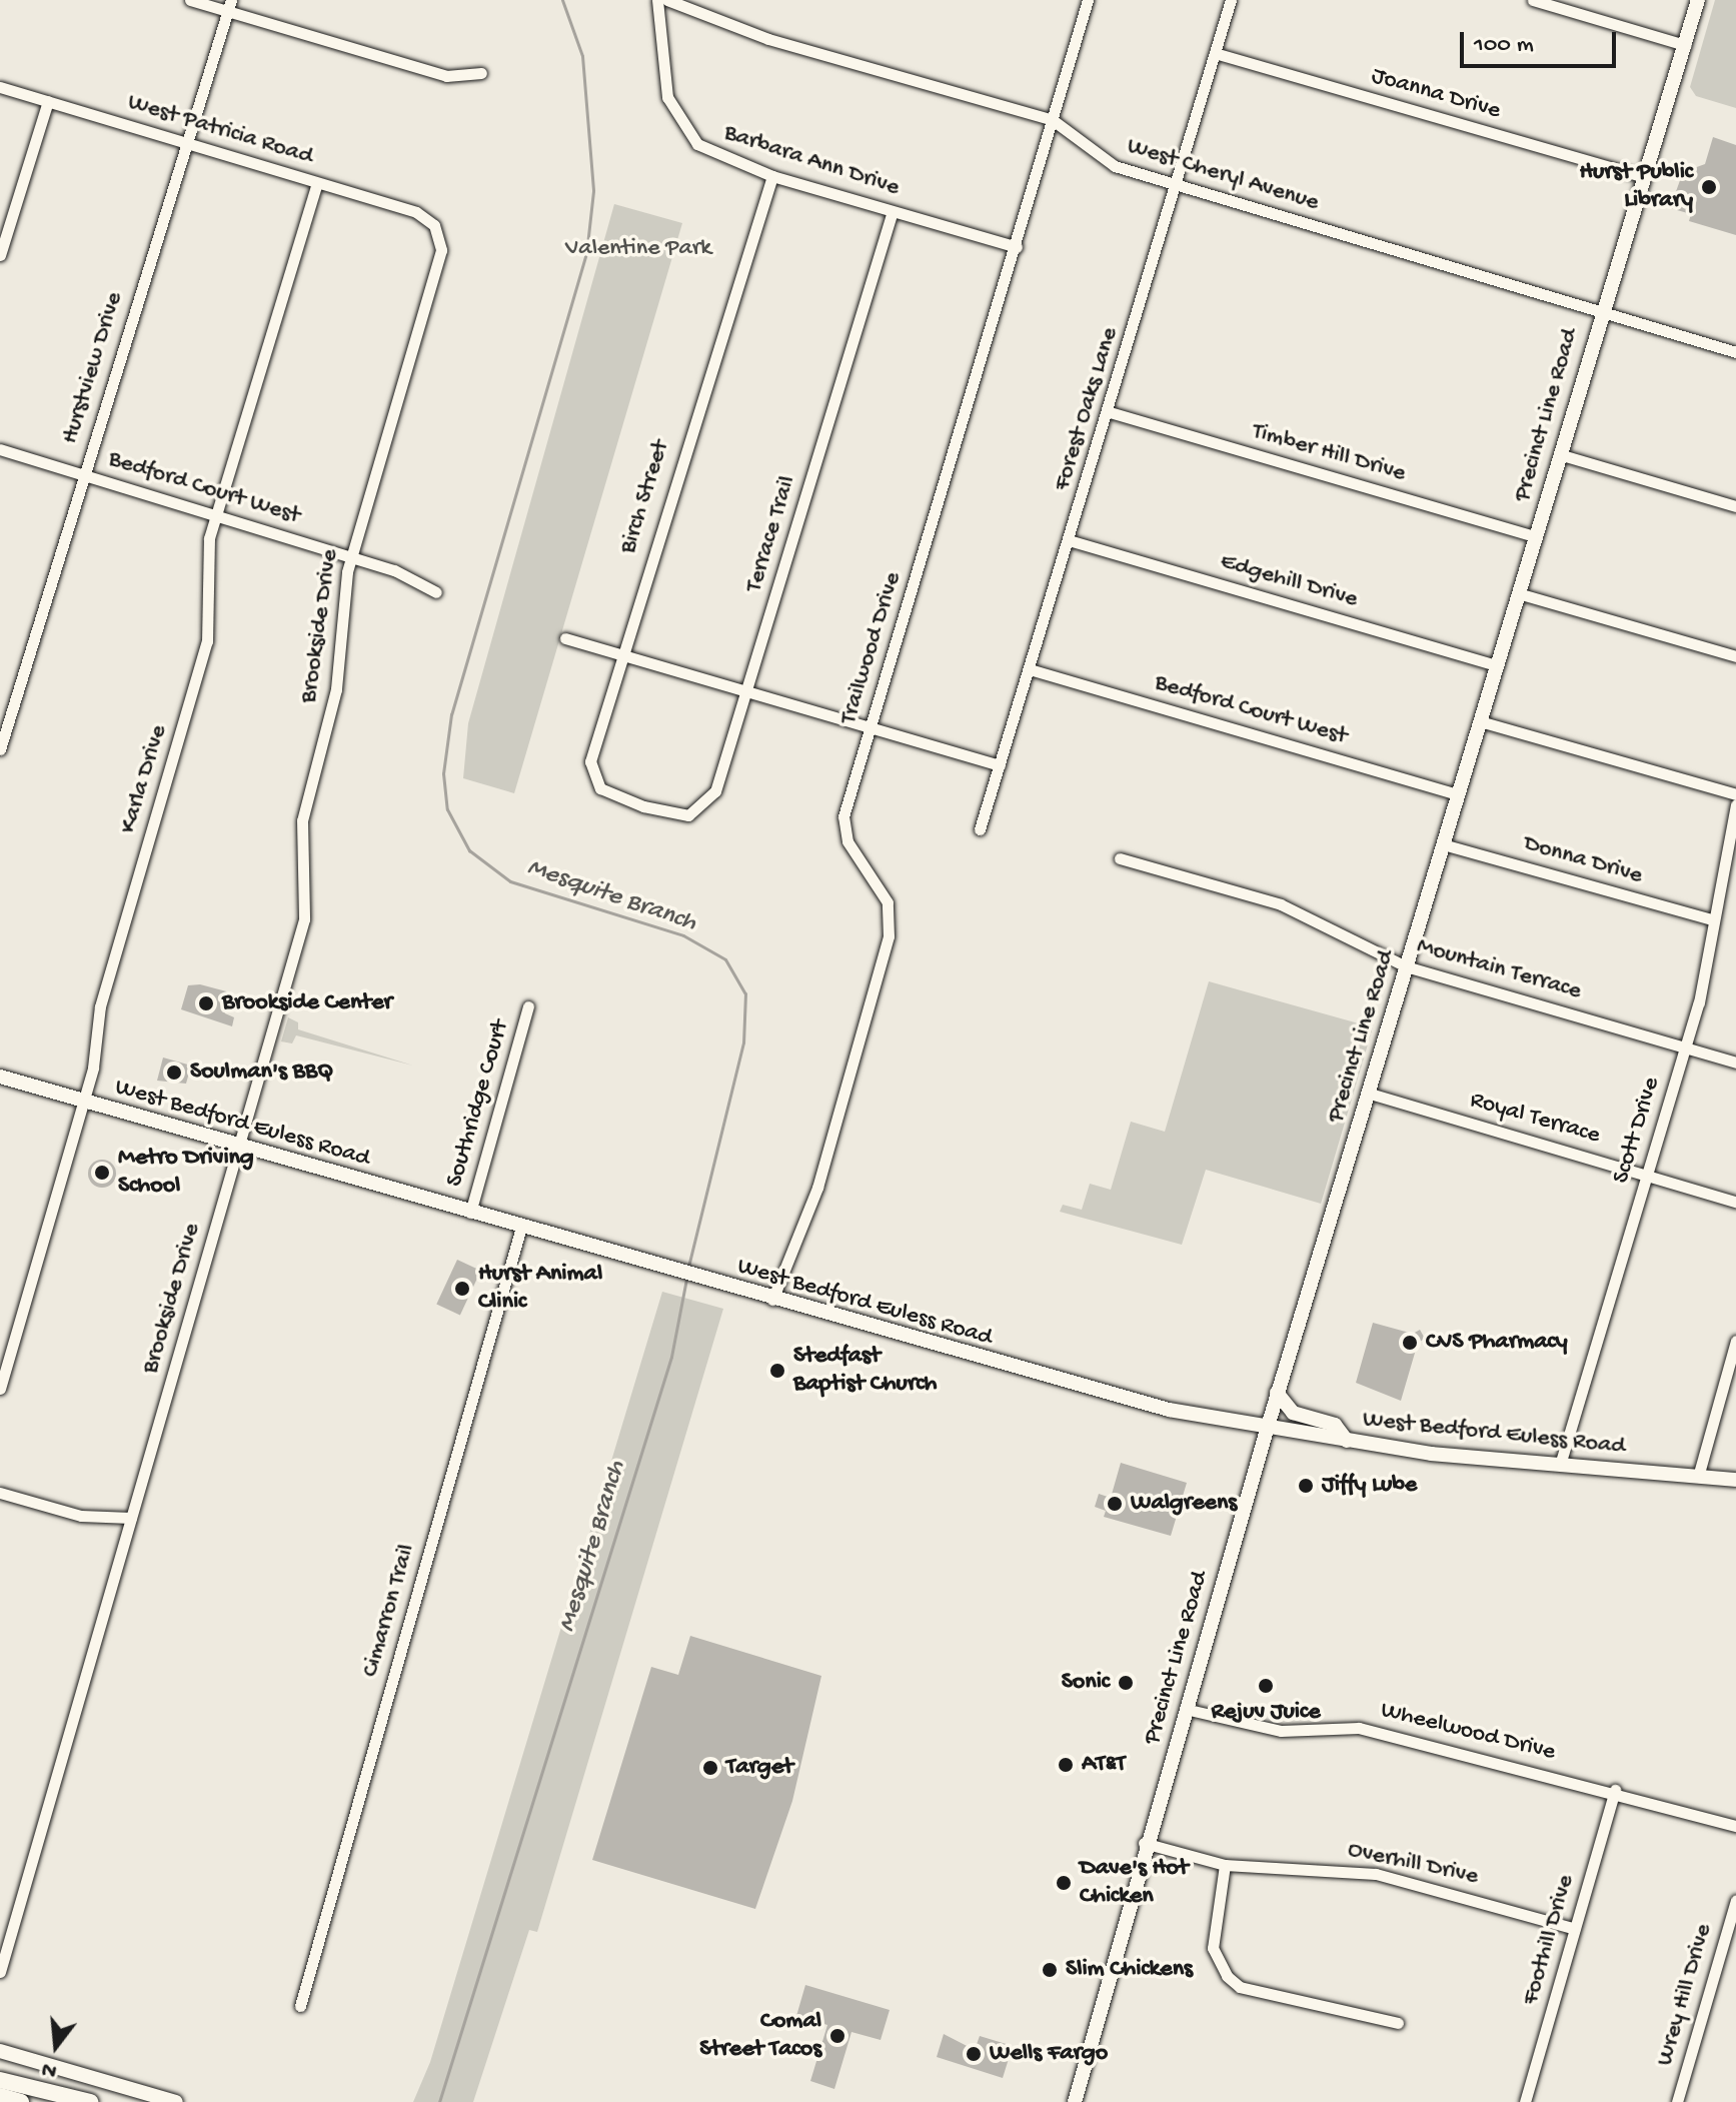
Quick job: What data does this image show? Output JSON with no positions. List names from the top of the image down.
{
  "streets": {
    "main road": ["Precinct Line Road", "West Bedford Euless Road"],
    "street": [
      "Joanna Drive",
      "West Patricia Road",
      "Barbara Ann Drive",
      "West Cheryl Avenue",
      "Hurstview Drive",
      "Forest Oaks Lane",
      "Timber Hill Drive",
      "Bedford Court West",
      "Birch Street",
      "Terrace Trail",
      "Edgehill Drive",
      "Brookside Drive",
      "Trailwood Drive",
      "Karla Drive",
      "Donna Drive",
      "Mountain Terrace",
      "Southridge Court",
      "Royal Terrace",
      "Scott Drive",
      "Cimarron Trail",
      "Wheelwood Drive",
      "Overhill Drive",
      "Foothill Drive",
      "Wrey Hill Drive"
    ]
  },
  "crossings": [
    ["Joanna Drive", "Forest Oaks Lane"],
    ["Joanna Drive", "Precinct Line Road"],
    ["West Patricia Road", "Hurstview Drive"],
    ["West Patricia Road", "Brookside Drive"],
    ["West Patricia Road", "Karla Drive"],
    ["Barbara Ann Drive", "Birch Street"],
    ["Barbara Ann Drive", "Terrace Trail"],
    ["Barbara Ann Drive", "Trailwood Drive"],
    ["West Cheryl Avenue", "Forest Oaks Lane"],
    ["West Cheryl Avenue", "Precinct Line Road"],
    ["West Cheryl Avenue", "Trailwood Drive"],
    ["Hurstview Drive", "Bedford Court West"],
    ["Forest Oaks Lane", "Timber Hill Drive"],
    ["Forest Oaks Lane", "Bedford Court West"],
    ["Forest Oaks Lane", "Edgehill Drive"],
    ["Precinct Line Road", "Timber Hill Drive"],
    ["Precinct Line Road", "Bedford Court West"],
    ["Precinct Line Road", "Edgehill Drive"],
    ["Precinct Line Road", "Donna Drive"],
    ["Precinct Line Road", "Mountain Terrace"],
    ["Precinct Line Road", "Royal Terrace"],
    ["Precinct Line Road", "West Bedford Euless Road"],
    ["Precinct Line Road", "Wheelwood Drive"],
    ["Precinct Line Road", "Overhill Drive"],
    ["Bedford Court West", "Brookside Drive"],
    ["Bedford Court West", "Karla Drive"],
    ["Birch Street", "Terrace Trail"],
    ["Brookside Drive", "West Bedford Euless Road"],
    ["Trailwood Drive", "West Bedford Euless Road"],
    ["Karla Drive", "West Bedford Euless Road"],
    ["Donna Drive", "Scott Drive"],
    ["Mountain Terrace", "Scott Drive"],
    ["Southridge Court", "West Bedford Euless Road"],
    ["Royal Terrace", "Scott Drive"],
    ["West Bedford Euless Road", "Scott Drive"],
    ["West Bedford Euless Road", "Cimarron Trail"],
    ["Wheelwood Drive", "Foothill Drive"],
    ["Overhill Drive", "Foothill Drive"]
  ],
  "water": ["Mesquite Branch"],
  "parks": ["Valentine Park"],
  "places": [
    "Hurst Public Library",
    "Brookside Center",
    "Soulman's BBQ",
    "Metro Driving School",
    "Hurst Animal Clinic",
    "CVS Pharmacy",
    "Stedfast Baptist Church",
    "Jiffy Lube",
    "Walgreens",
    "Sonic",
    "Rejuv Juice",
    "AT&T",
    "Target",
    "Dave's Hot Chicken",
    "Slim Chickens",
    "Comal Street Tacos",
    "Wells Fargo"
  ],
  "scale_bar": "100 m",
  "north": "bottom"
}
